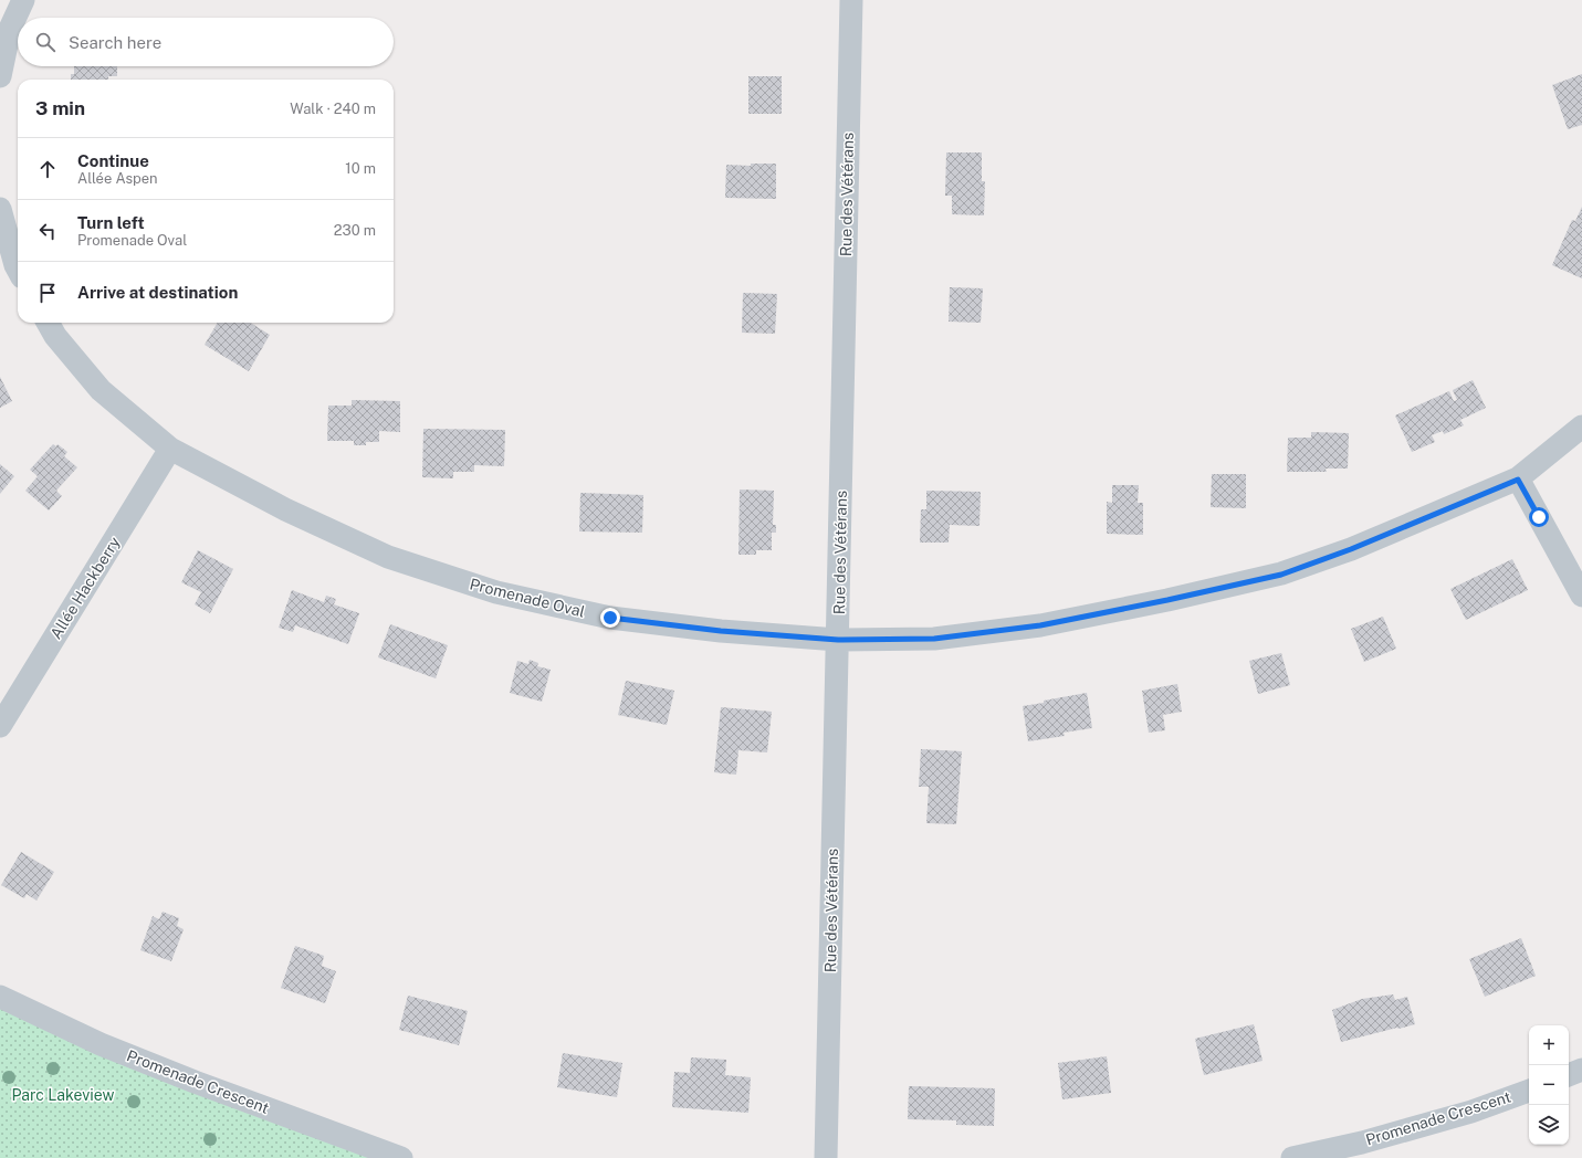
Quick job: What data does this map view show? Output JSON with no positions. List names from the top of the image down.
{
  "streets": {
    "street": [
      "Rue des Vétérans",
      "Allée Hackberry",
      "Promenade Oval",
      "Promenade Crescent"
    ]
  },
  "crossings": [
    ["Rue des Vétérans", "Promenade Oval"],
    ["Allée Hackberry", "Promenade Oval"]
  ],
  "parks": ["Parc Lakeview"],
  "page": {
    "search": "Search here",
    "heading": ["3 min", "Walk · 240 m"],
    "list": [
      ["Continue", "Allée Aspen", "10 m"],
      ["Turn left", "Promenade Oval", "230 m"],
      "Arrive at destination"
    ],
    "map_buttons": ["+", "−"]
  }
}
